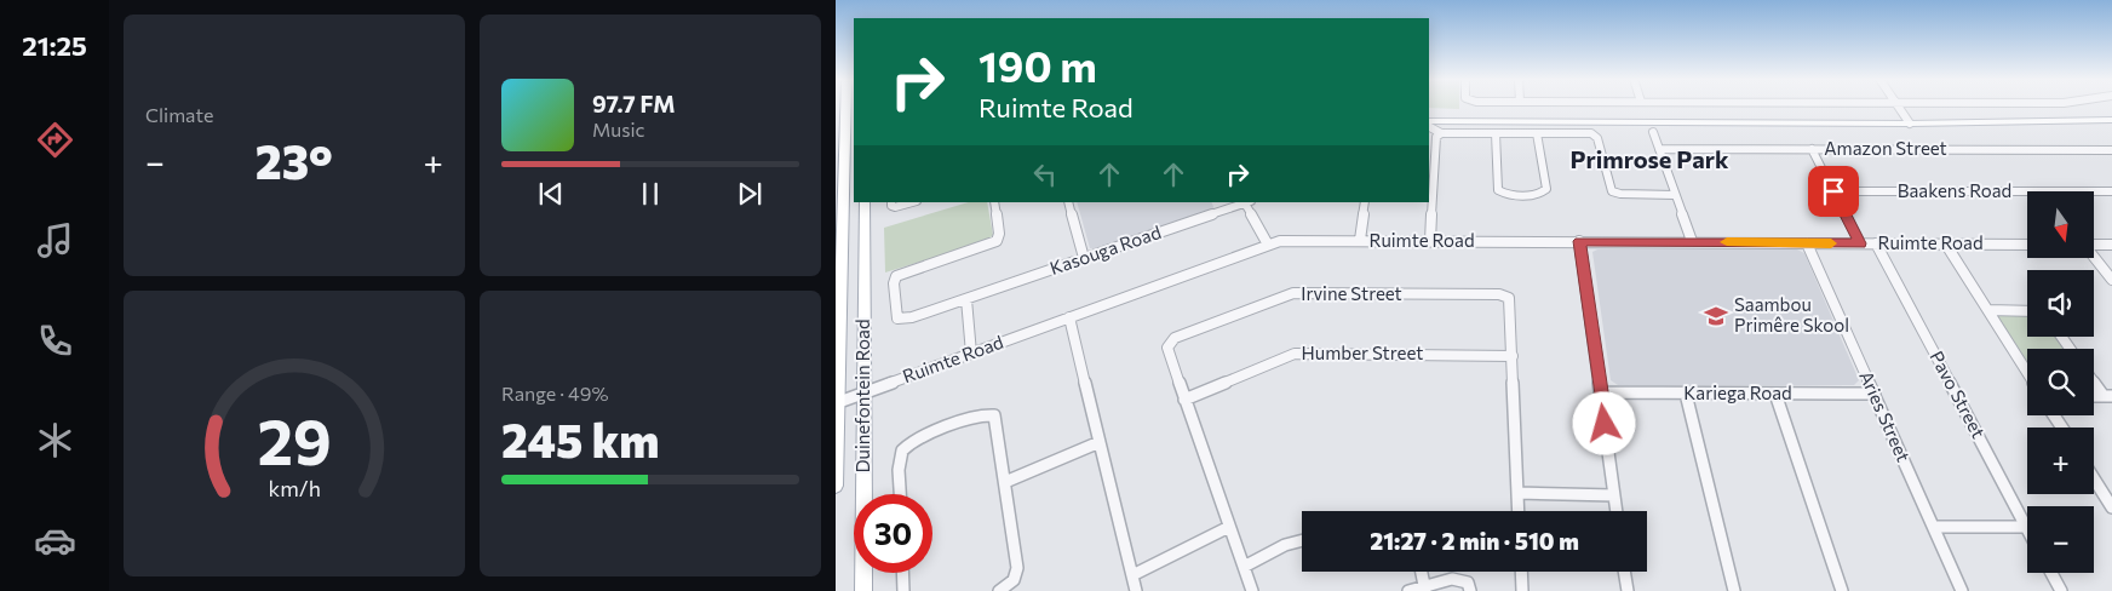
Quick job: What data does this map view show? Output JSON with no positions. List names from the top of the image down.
{
  "streets": {
    "main road": ["Duinefontein Road"],
    "street": [
      "Amazon Street",
      "Baakens Road",
      "Ruimte Road",
      "Kasouga Road",
      "Irvine Street",
      "Humber Street",
      "Kariega Road",
      "Pavo Street",
      "Aries Street"
    ]
  },
  "crossings": [
    ["Ruimte Road", "Kasouga Road"],
    ["Ruimte Road", "Pavo Street"],
    ["Ruimte Road", "Duinefontein Road"],
    ["Ruimte Road", "Aries Street"],
    ["Irvine Street", "Humber Street"],
    ["Kariega Road", "Aries Street"]
  ],
  "districts": ["Primrose Park"],
  "places": {
    "school or university": ["Saambou Primêre Skool"]
  },
  "north": "bottom",
  "page": {
    "tabs": "21:25",
    "tile": [
      "Climate",
      ["Range · 49%", "245 km"]
    ],
    "turn": ["190 m", "Ruimte Road"],
    "song": ["97.7 FM", "Music"],
    "heat": ["−", "23°", "+"],
    "map_buttons": ["+", "−"],
    "limit": "30",
    "trip": "21:27 · 2 min · 510 m",
    "gauge": ["29", "km/h"]
  }
}
